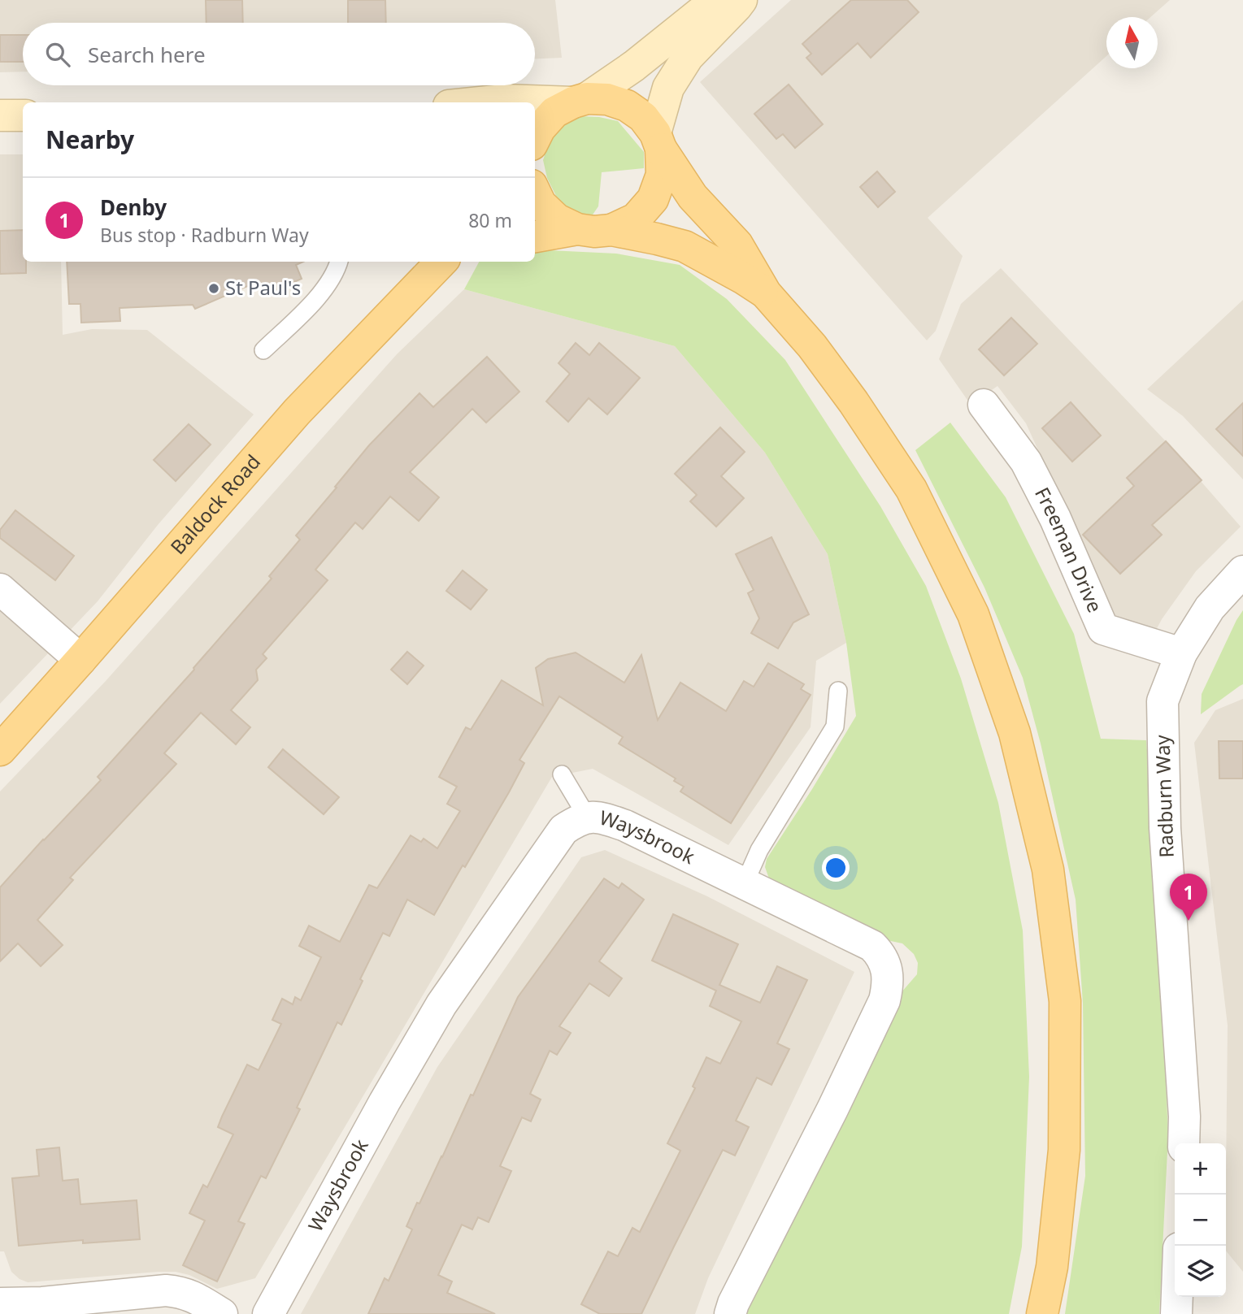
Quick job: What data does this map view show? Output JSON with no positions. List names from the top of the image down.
{
  "streets": {
    "main road": ["Baldock Road"],
    "street": ["Freeman Drive", "Radburn Way", "Waysbrook"]
  },
  "crossings": [
    ["Freeman Drive", "Radburn Way"]
  ],
  "places": ["St Paul's"],
  "north": "top",
  "page": {
    "search": "Search here",
    "heading": "Nearby",
    "list": [
      {
        "mark": "1",
        "name": "Denby",
        "note": "Bus stop · Radburn Way",
        "value": "80 m"
      }
    ],
    "pins": "1",
    "map_buttons": ["+", "−"]
  }
}
